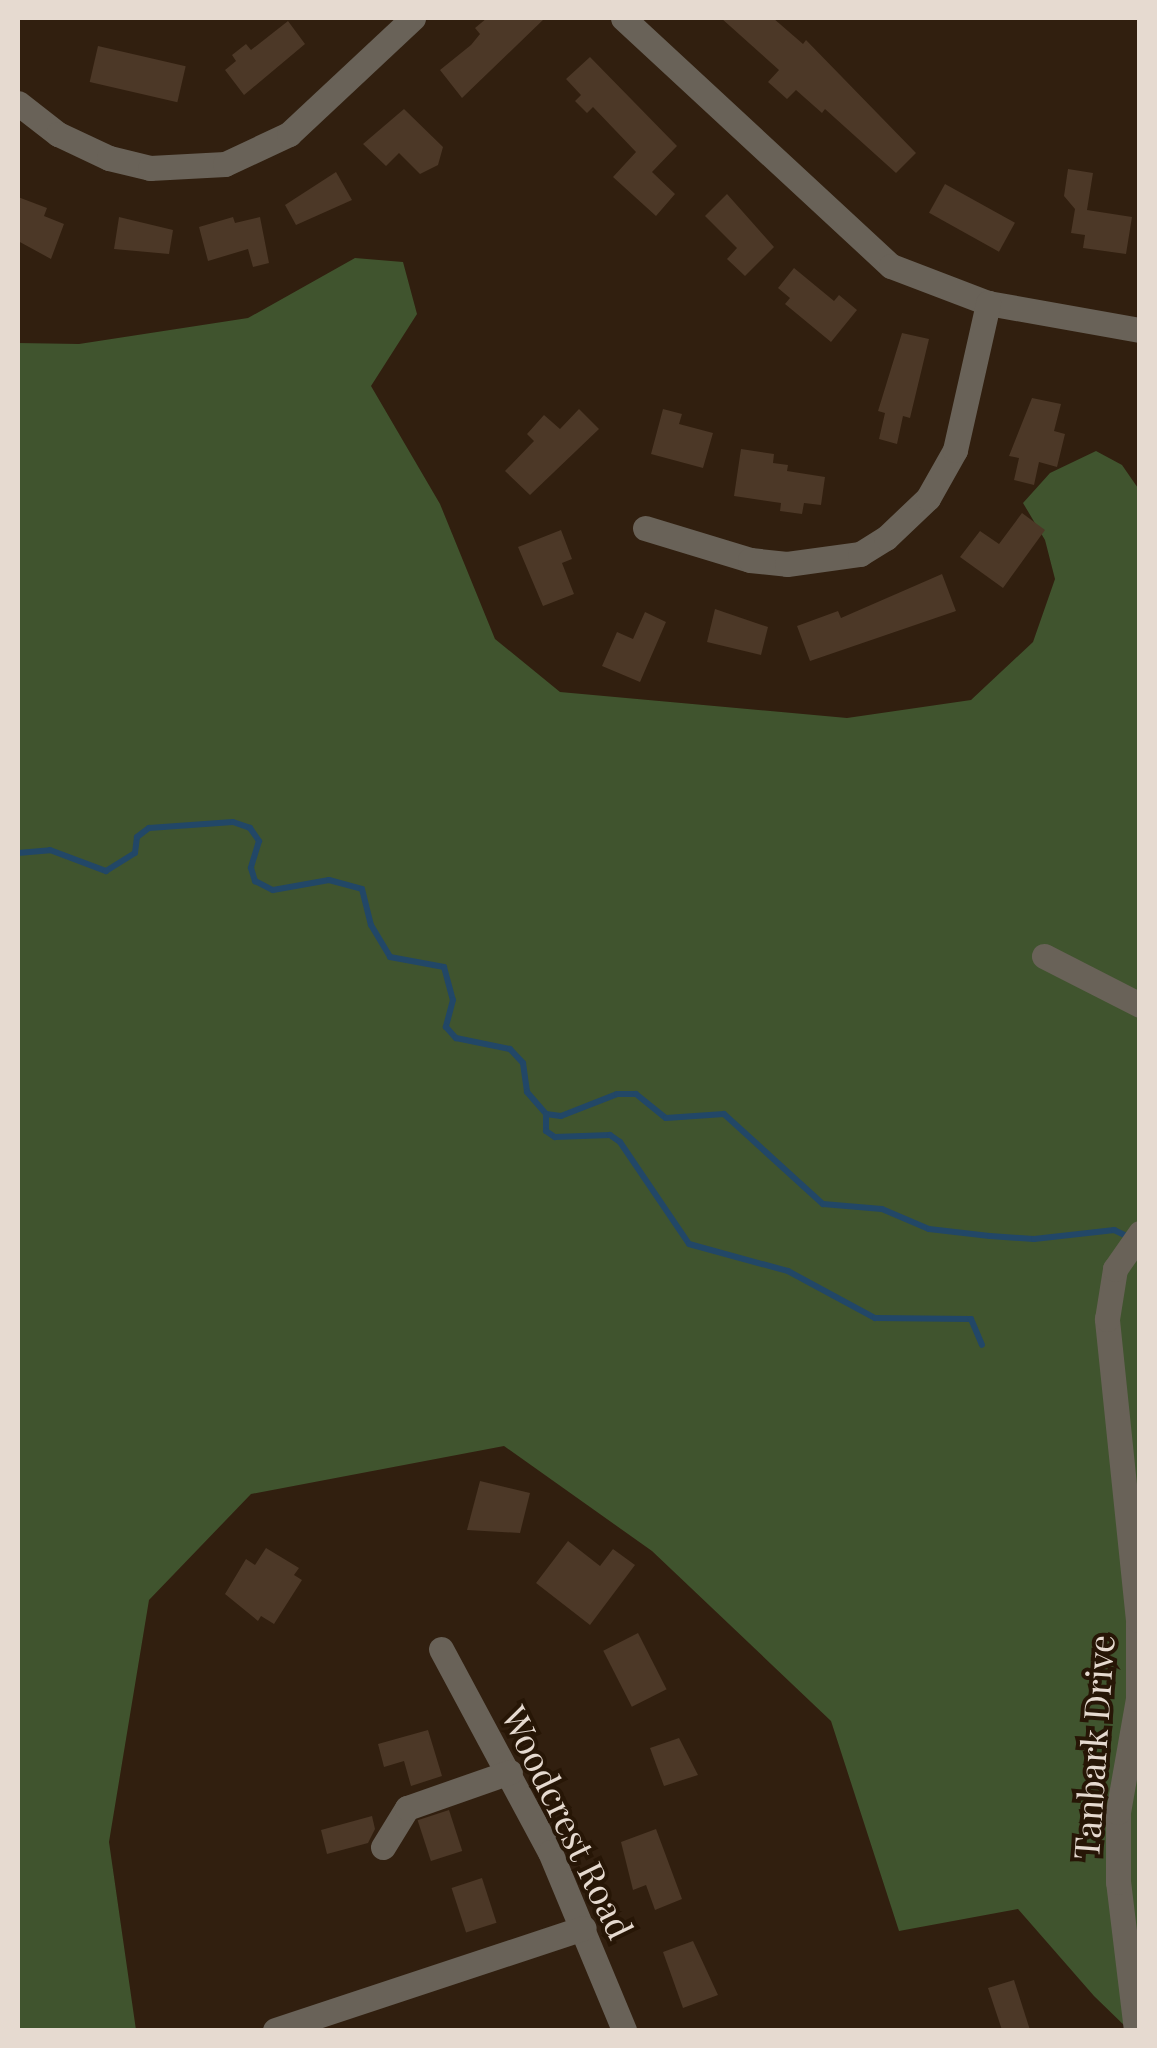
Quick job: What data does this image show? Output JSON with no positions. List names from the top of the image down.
{
  "streets": {
    "street": ["Tanbark Drive", "Woodcrest Road"]
  }
}
